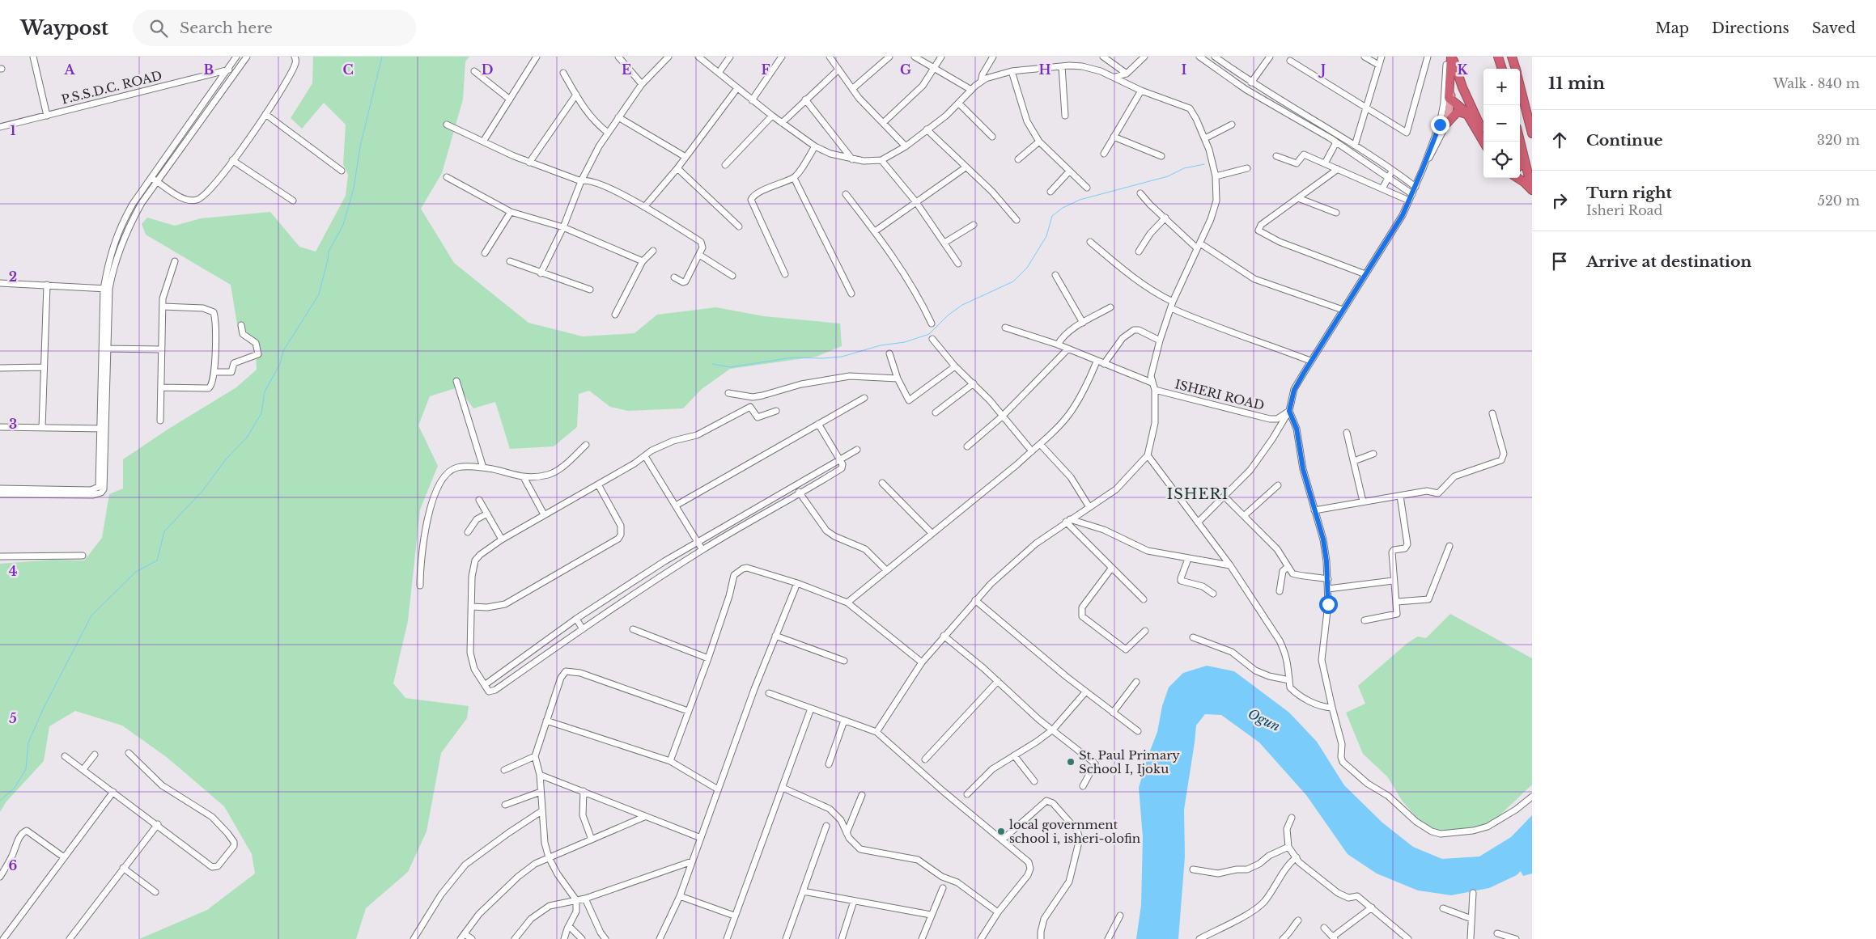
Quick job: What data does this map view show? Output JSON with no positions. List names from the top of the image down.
{
  "streets": {
    "street": ["P.S.S.D.C. ROAD", "ISHERI ROAD"]
  },
  "districts": ["ISHERI"],
  "water": ["Ogun"],
  "places": ["St. Paul Primary School I, Ijoku", "local government school i, isheri-olofin"],
  "page": {
    "header": "Waypost",
    "search": "Search here",
    "nav": ["Map", "Directions", "Saved"],
    "heading": ["11 min", "Walk · 840 m"],
    "map_buttons": ["+", "−"],
    "list": [
      ["Continue", "320 m"],
      ["Turn right", "Isheri Road", "520 m"],
      "Arrive at destination"
    ]
  },
  "grid": {
    "columns": [
      "A",
      "B",
      "C",
      "D",
      "E",
      "F",
      "G",
      "H",
      "I",
      "J",
      "K"
    ],
    "rows": [
      "1",
      "2",
      "3",
      "4",
      "5",
      "6"
    ]
  }
}
